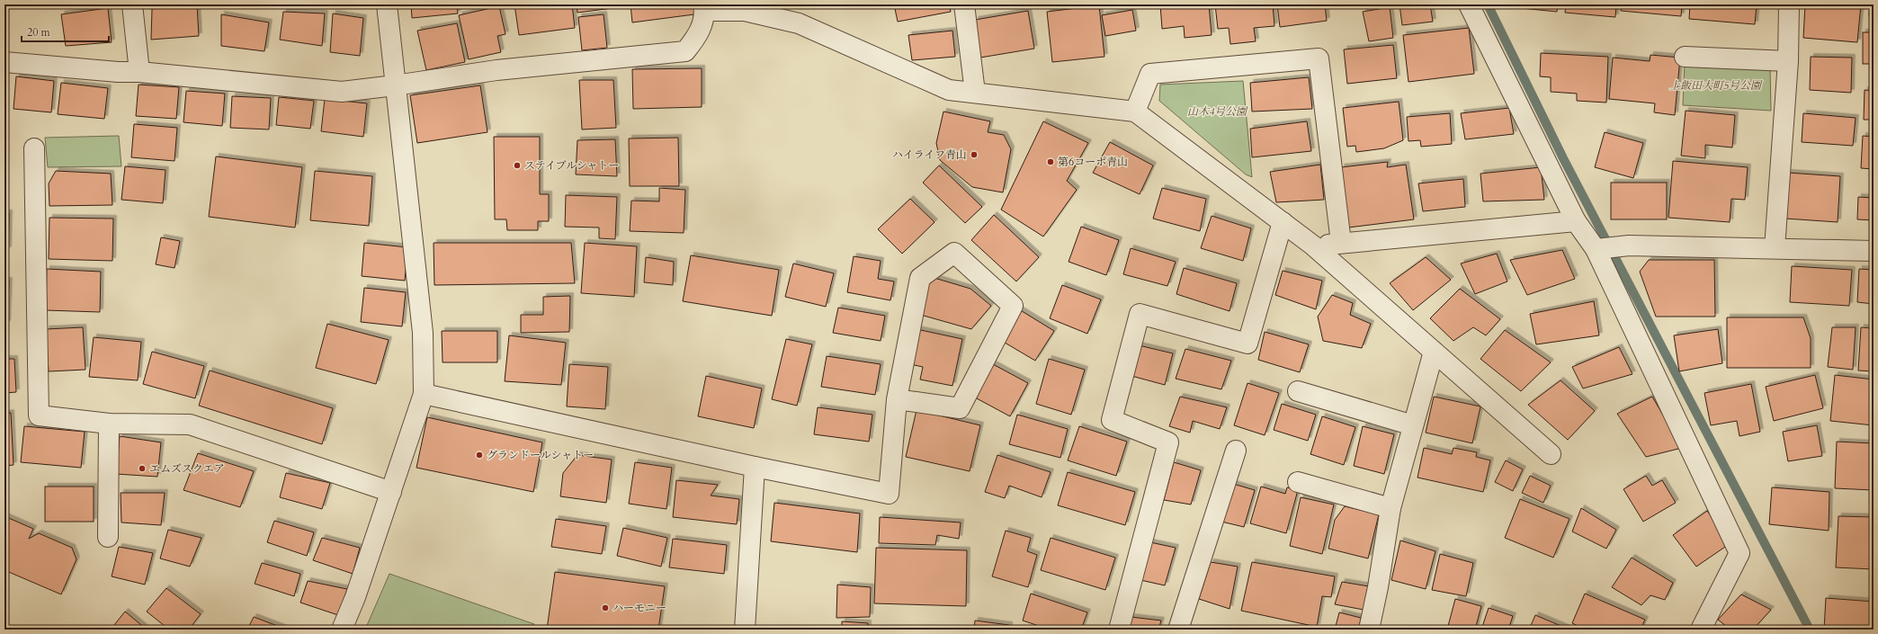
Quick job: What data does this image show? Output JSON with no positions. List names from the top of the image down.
{
  "parks": ["上飯田大町5号公園", "山木4号公園"],
  "places": [
    "ハイライフ青山",
    "第6コーポ青山",
    "ステイブルシャトー",
    "グランドールシャトー",
    "エムズスクエア",
    "ハーモニー"
  ],
  "scale_bar": "20 m"
}
